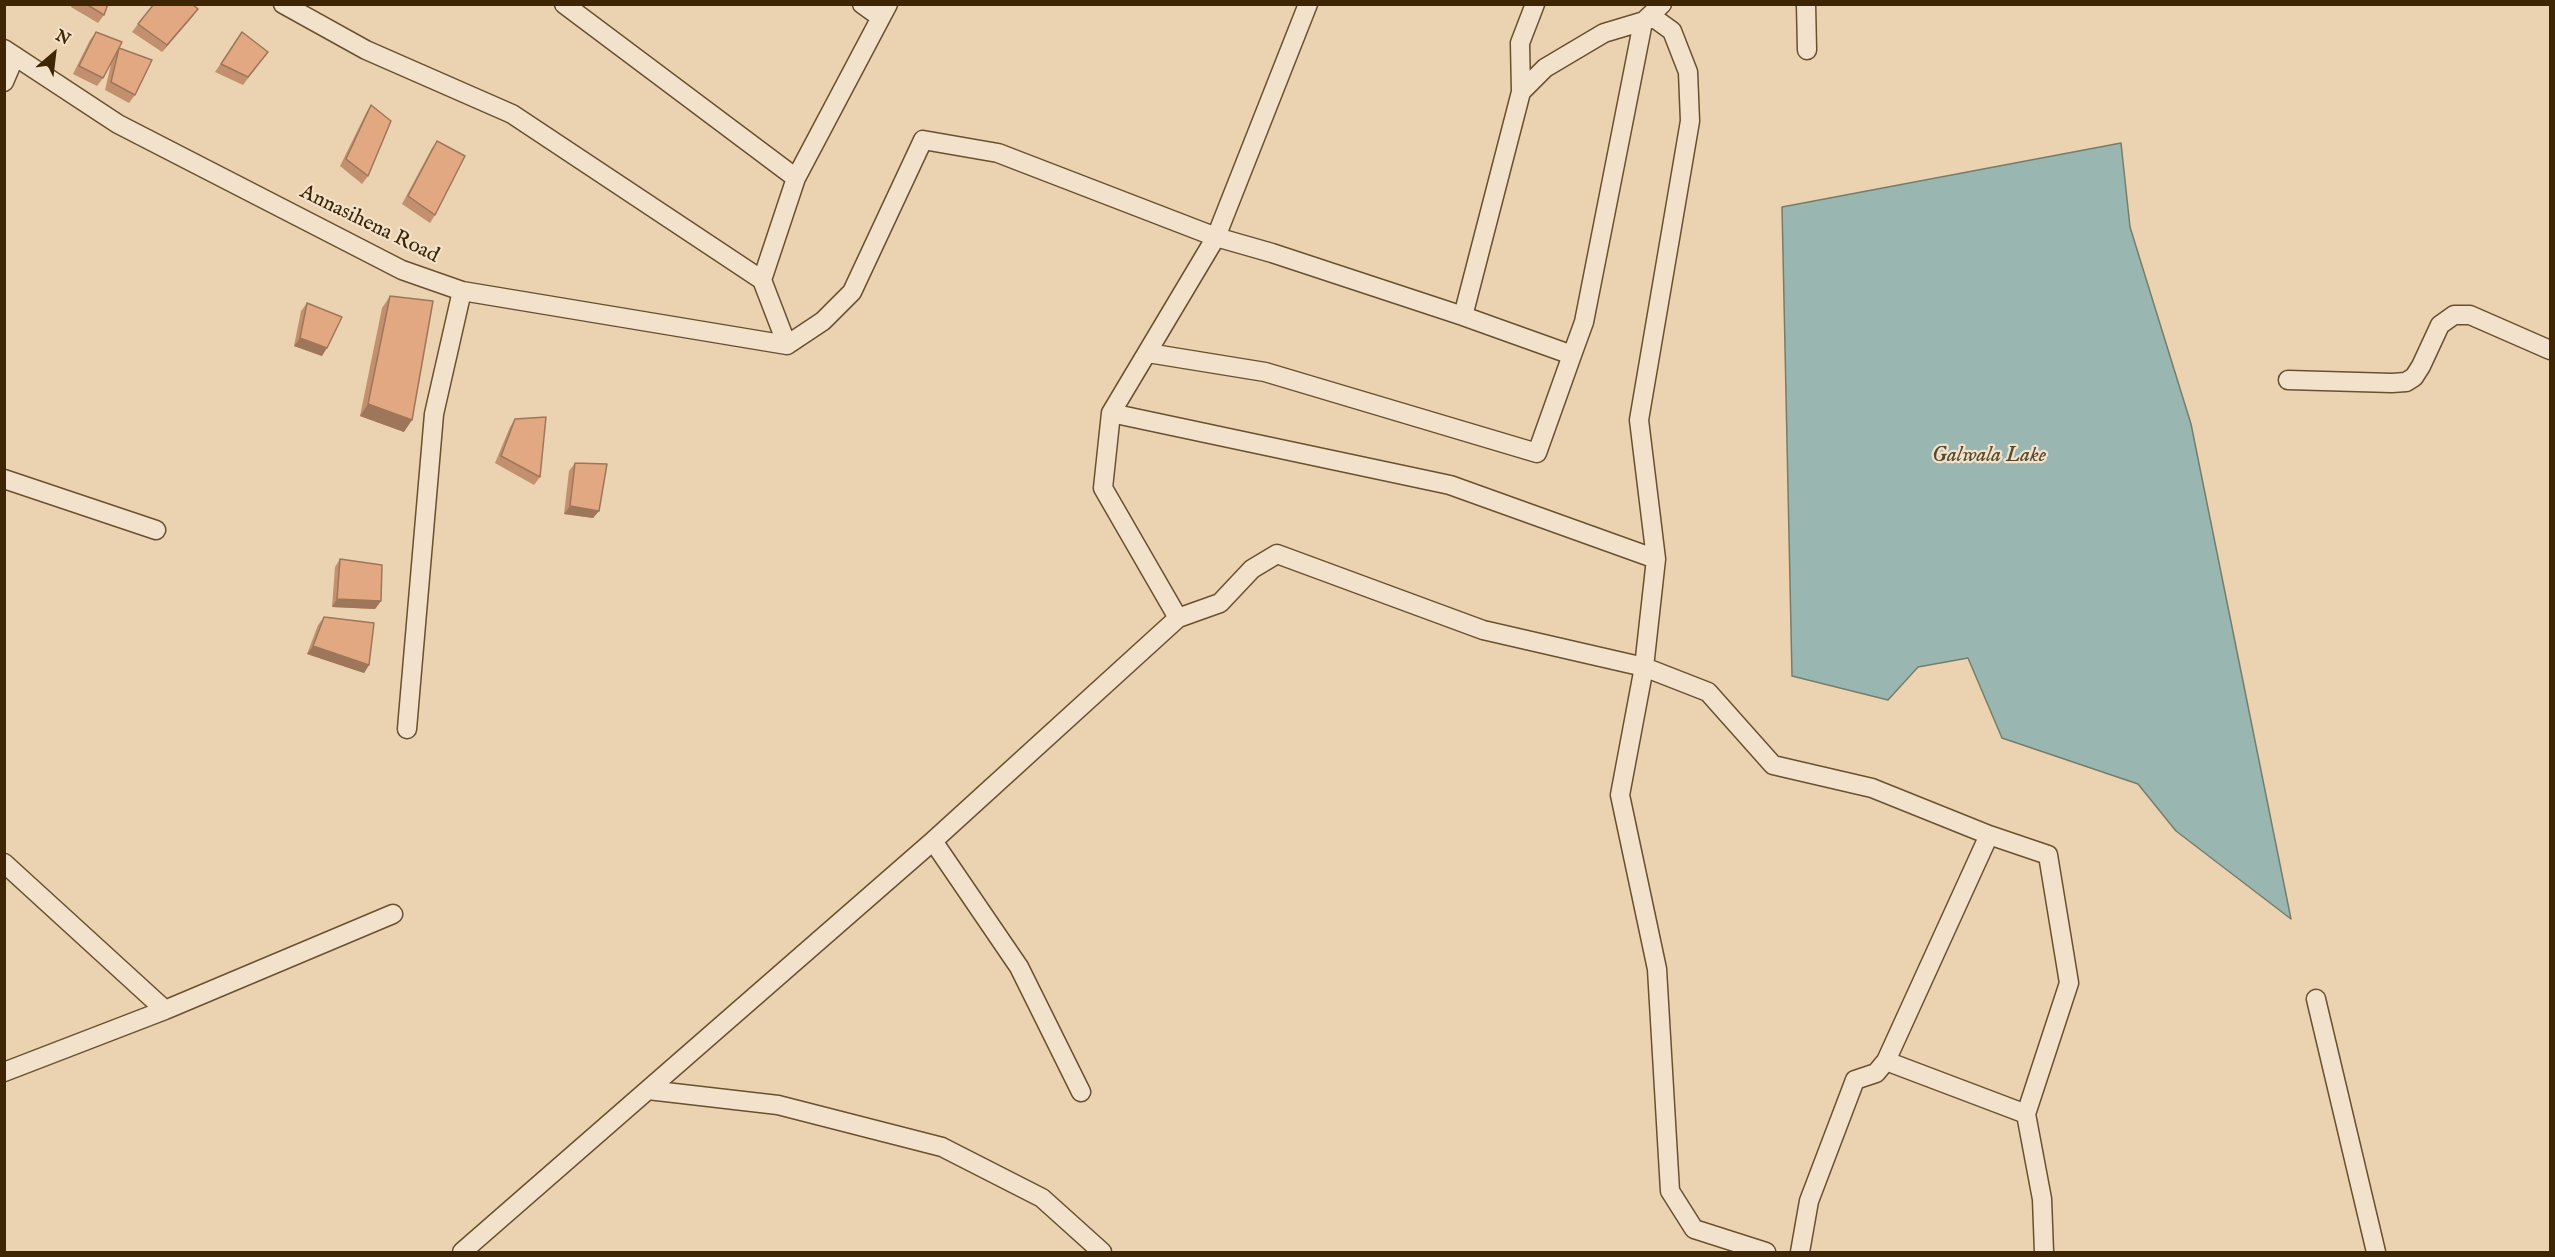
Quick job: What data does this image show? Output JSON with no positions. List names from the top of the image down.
{
  "streets": {
    "street": ["Annasihena Road"]
  },
  "water": ["Galwala Lake"],
  "north": "top right"
}
